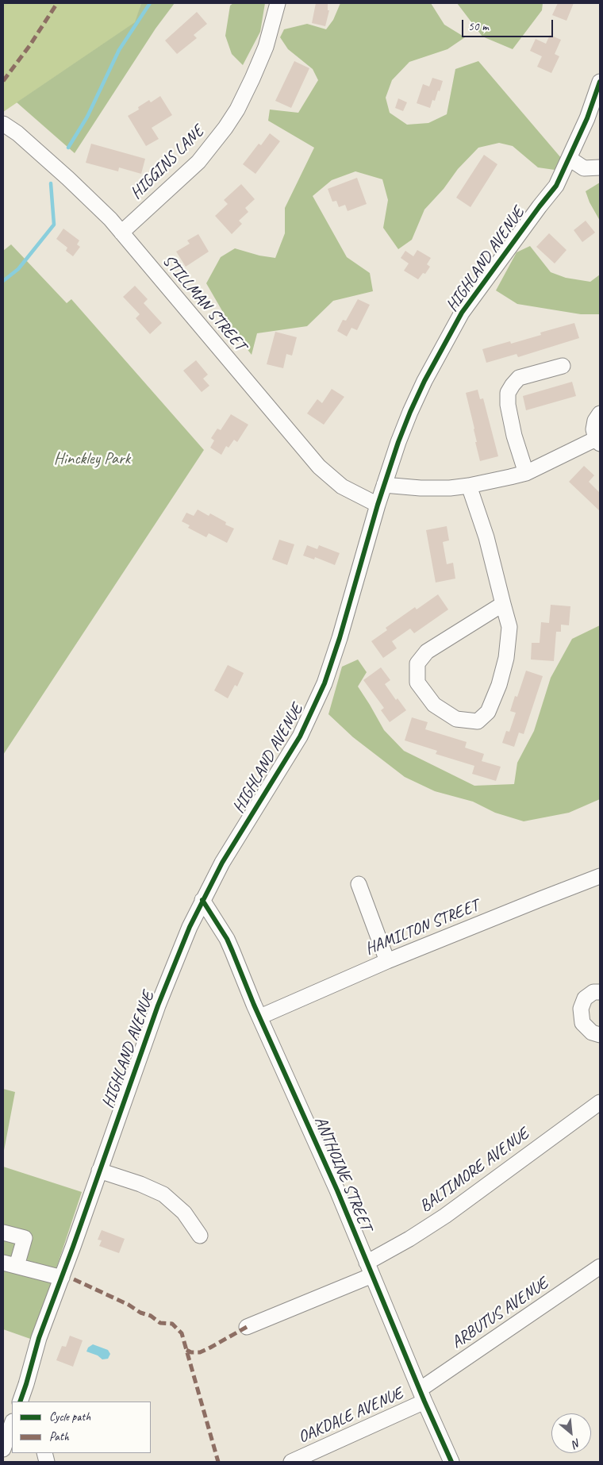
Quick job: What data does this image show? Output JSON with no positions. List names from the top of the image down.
{
  "streets": {
    "street": [
      "HIGGINS LANE",
      "HIGHLAND AVENUE",
      "STILLMAN STREET",
      "HAMILTON STREET",
      "BALTIMORE AVENUE",
      "ANTHOINE STREET",
      "ARBUTUS AVENUE",
      "OAKDALE AVENUE"
    ]
  },
  "crossings": [
    ["HIGGINS LANE", "STILLMAN STREET"],
    ["HIGHLAND AVENUE", "STILLMAN STREET"],
    ["HIGHLAND AVENUE", "ANTHOINE STREET"],
    ["HAMILTON STREET", "ANTHOINE STREET"],
    ["BALTIMORE AVENUE", "ANTHOINE STREET"],
    ["ANTHOINE STREET", "ARBUTUS AVENUE"],
    ["ANTHOINE STREET", "OAKDALE AVENUE"],
    ["ARBUTUS AVENUE", "OAKDALE AVENUE"]
  ],
  "parks": ["Hinckley Park"],
  "legend": ["Cycle path", "Path"],
  "scale_bar": "50 m",
  "north": "bottom right"
}
